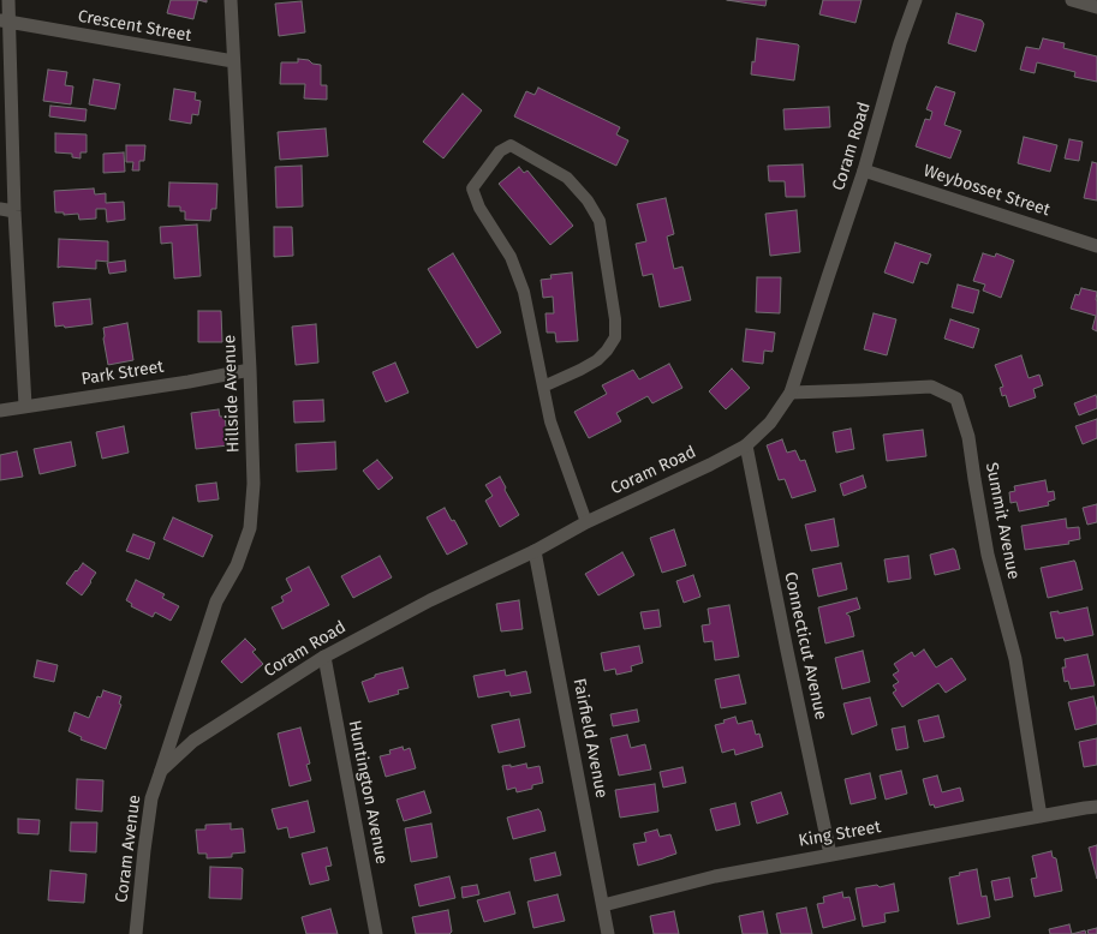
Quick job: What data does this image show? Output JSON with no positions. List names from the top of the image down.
{
  "streets": {
    "street": [
      "Crescent Street",
      "Coram Road",
      "Weybosset Street",
      "Park Street",
      "Hillside Avenue",
      "Summit Avenue",
      "Connecticut Avenue",
      "Fairfield Avenue",
      "Huntington Avenue",
      "King Street",
      "Coram Avenue"
    ]
  },
  "crossings": [
    ["Crescent Street", "Hillside Avenue"],
    ["Coram Road", "Weybosset Street"],
    ["Coram Road", "Hillside Avenue"],
    ["Coram Road", "Summit Avenue"],
    ["Coram Road", "Connecticut Avenue"],
    ["Coram Road", "Fairfield Avenue"],
    ["Coram Road", "Huntington Avenue"],
    ["Coram Road", "Coram Avenue"],
    ["Park Street", "Hillside Avenue"],
    ["Hillside Avenue", "Coram Avenue"],
    ["Summit Avenue", "King Street"],
    ["Connecticut Avenue", "King Street"],
    ["Fairfield Avenue", "King Street"]
  ]
}
